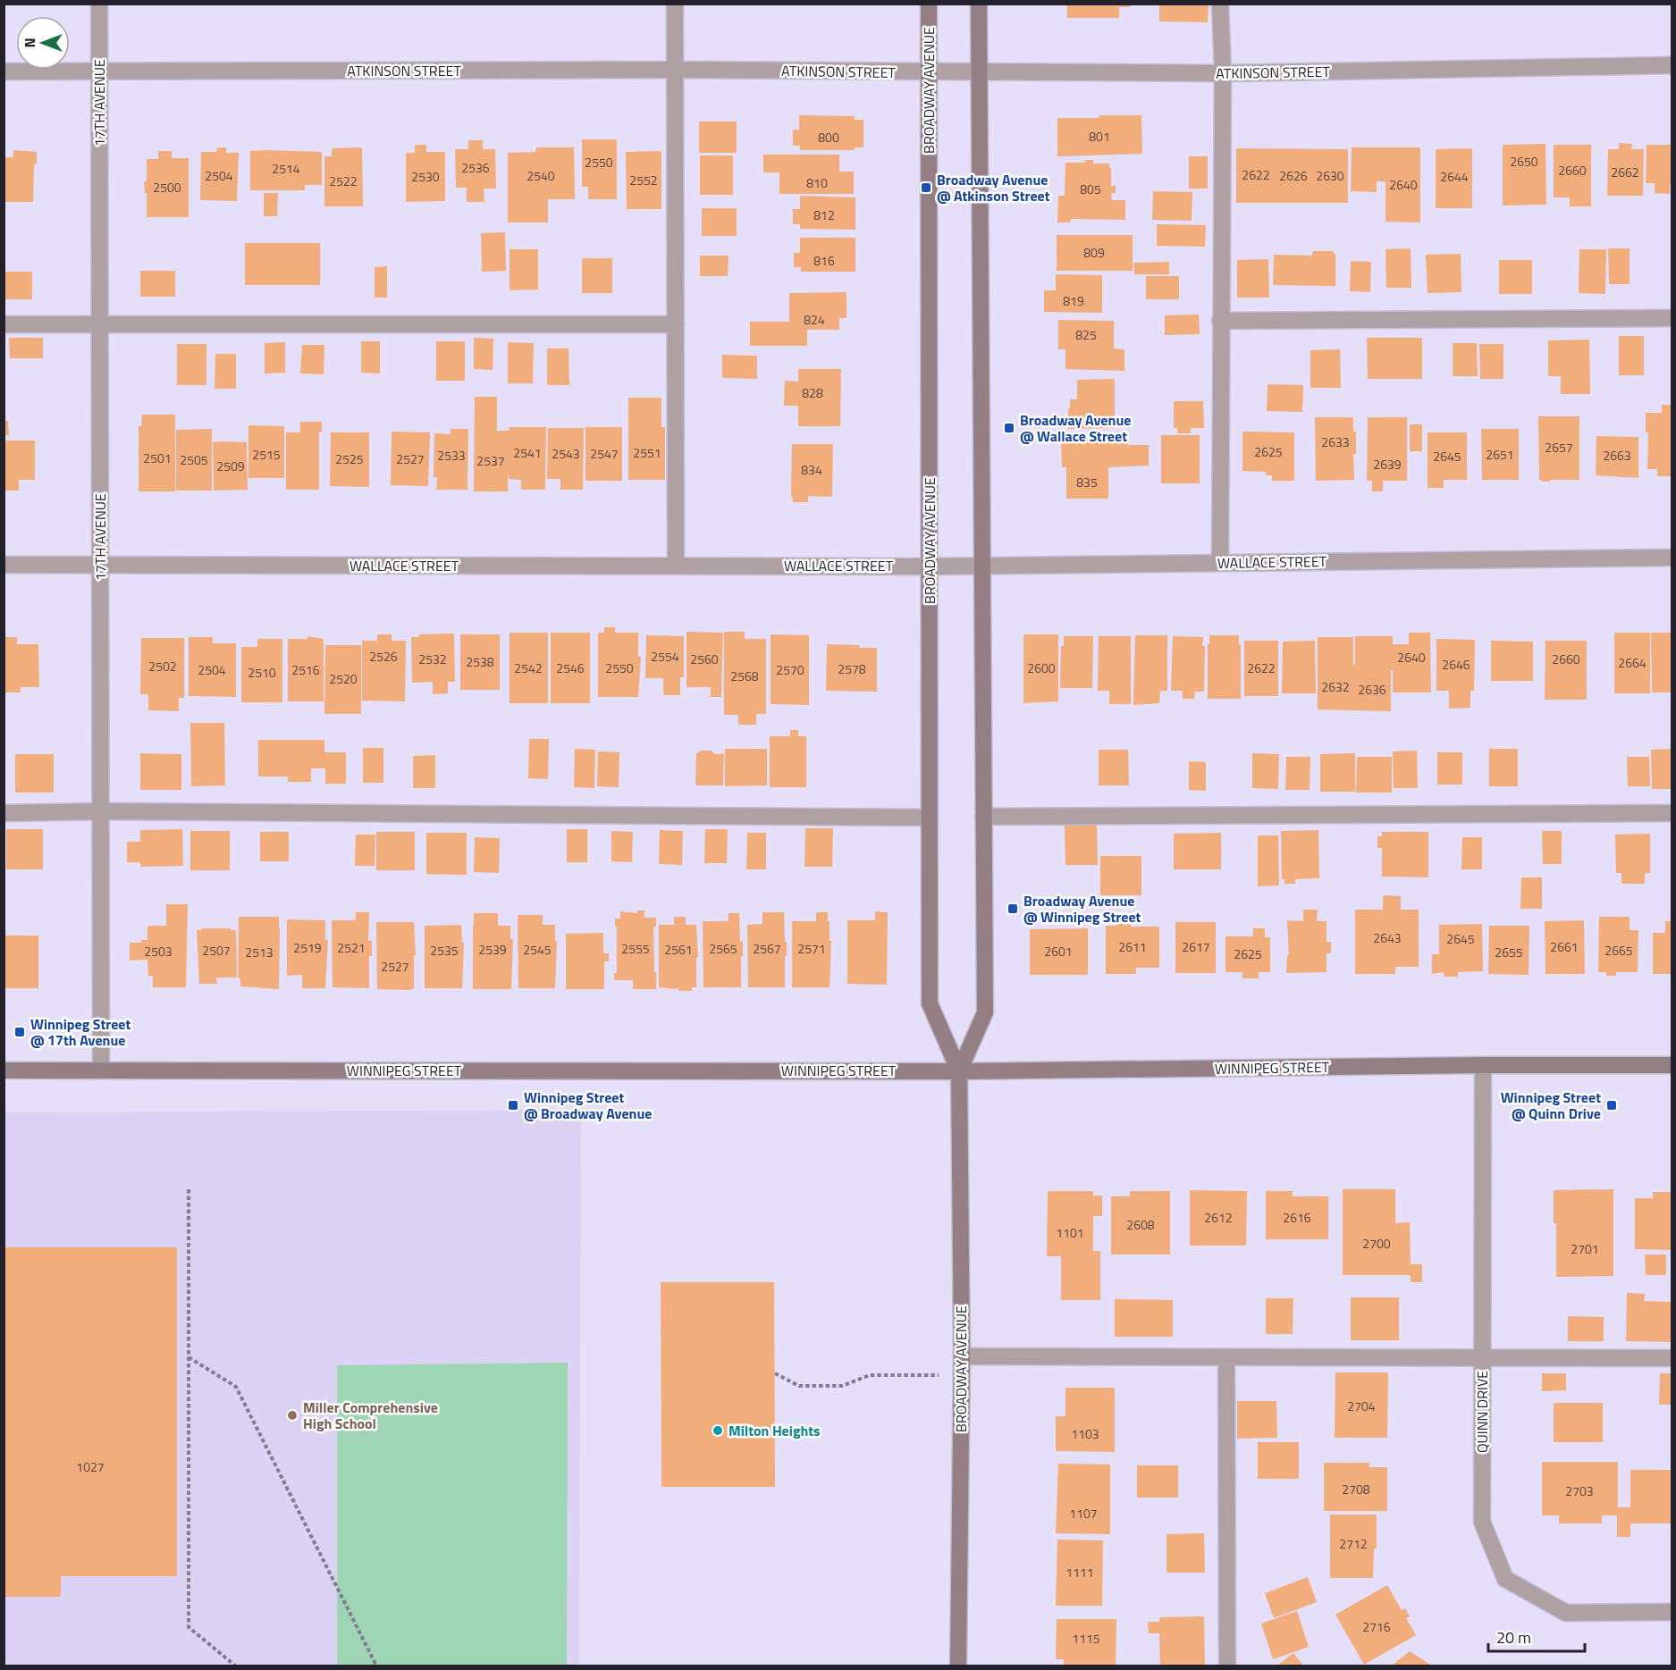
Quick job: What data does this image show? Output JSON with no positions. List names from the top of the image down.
{
  "streets": {
    "street": [
      "ATKINSON STREET",
      "BROADWAY AVENUE",
      "17TH AVENUE",
      "WALLACE STREET",
      "WINNIPEG STREET",
      "QUINN DRIVE"
    ]
  },
  "crossings": [
    ["ATKINSON STREET", "BROADWAY AVENUE"],
    ["ATKINSON STREET", "17TH AVENUE"],
    ["BROADWAY AVENUE", "WALLACE STREET"],
    ["BROADWAY AVENUE", "WINNIPEG STREET"],
    ["17TH AVENUE", "WALLACE STREET"],
    ["17TH AVENUE", "WINNIPEG STREET"],
    ["WINNIPEG STREET", "QUINN DRIVE"]
  ],
  "places": {
    "transit": [
      "Broadway Avenue @ Atkinson Street",
      "Broadway Avenue @ Wallace Street",
      "Broadway Avenue @ Winnipeg Street",
      "Winnipeg Street @ 17th Avenue",
      "Winnipeg Street @ Broadway Avenue",
      "Winnipeg Street @ Quinn Drive"
    ],
    "other": ["Miller Comprehensive High School", "Milton Heights"]
  },
  "house_numbers": [
    "801",
    "800",
    "2650",
    "2550",
    "2536",
    "2514",
    "2660",
    "2662",
    "2622",
    "2504",
    "2540",
    "2626",
    "2630",
    "2530",
    "2644",
    "2552",
    "2522",
    "810",
    "2640",
    "2500",
    "805",
    "812",
    "809",
    "816",
    "819",
    "824",
    "825",
    "828",
    "2633",
    "2657",
    "2625",
    "2541",
    "2551",
    "2543",
    "2547",
    "2515",
    "2651",
    "2533",
    "2663",
    "2645",
    "2501",
    "2525",
    "2527",
    "2505",
    "2537",
    "2639",
    "2509",
    "834",
    "835",
    "2526",
    "2554",
    "2640",
    "2532",
    "2560",
    "2660",
    "2538",
    "2664",
    "2646",
    "2502",
    "2542",
    "2546",
    "2550",
    "2600",
    "2622",
    "2578",
    "2504",
    "2516",
    "2570",
    "2510",
    "2568",
    "2520",
    "2632",
    "2636",
    "2643",
    "2645",
    "2611",
    "2617",
    "2661",
    "2519",
    "2521",
    "2555",
    "2565",
    "2567",
    "2571",
    "2539",
    "2545",
    "2561",
    "2507",
    "2535",
    "2665",
    "2503",
    "2601",
    "2513",
    "2655",
    "2625",
    "2527",
    "2612",
    "2616",
    "2608",
    "1101",
    "2700",
    "2701",
    "2704",
    "1103",
    "1027",
    "2708",
    "2703",
    "1107",
    "2712",
    "1111",
    "2716",
    "1115"
  ],
  "scale_bar": "20 m",
  "north": "left"
}
